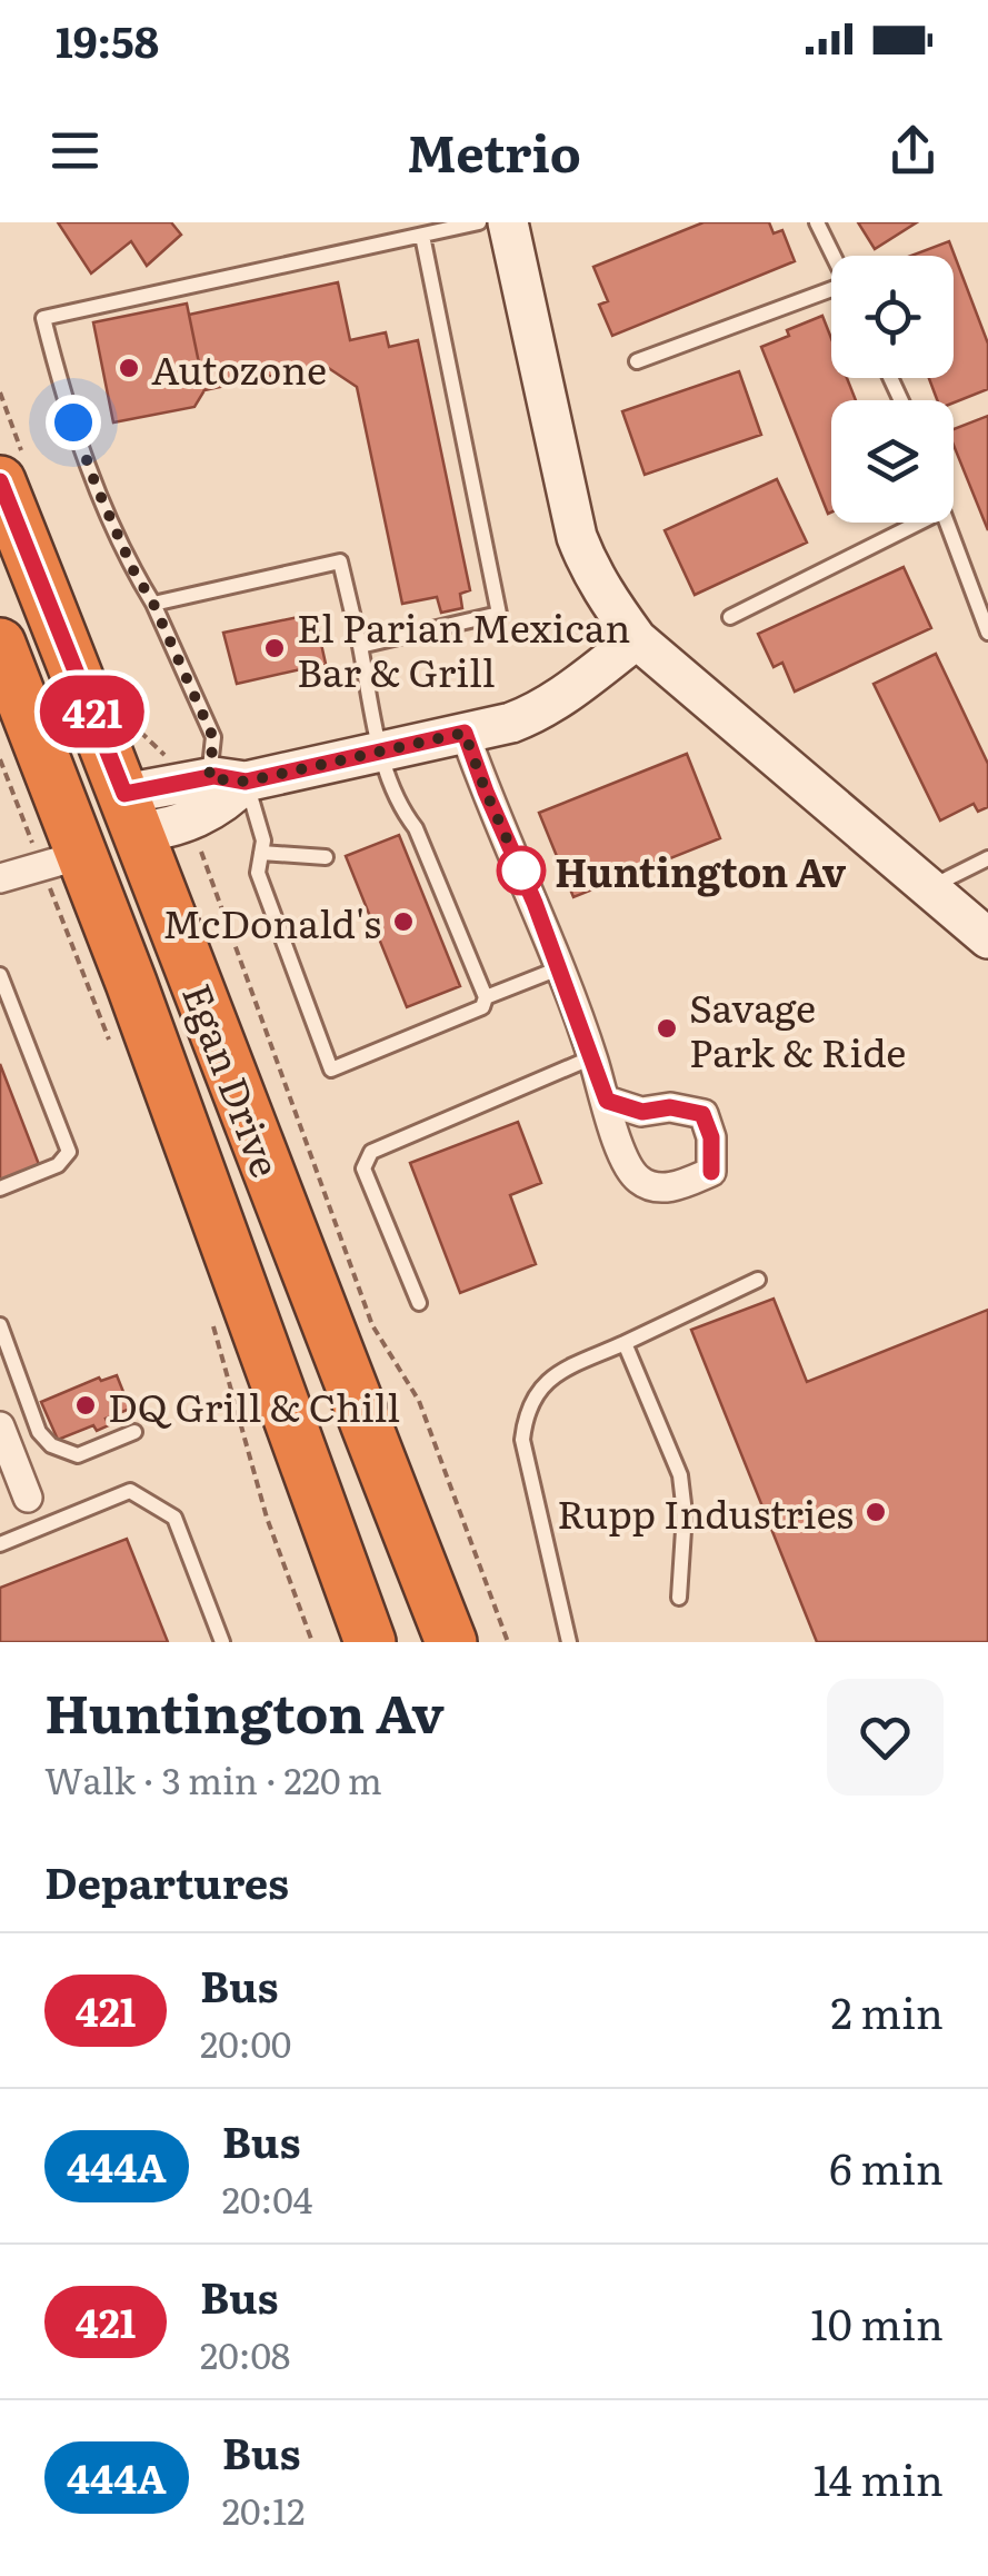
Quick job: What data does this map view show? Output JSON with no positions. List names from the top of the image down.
{
  "streets": {
    "highway": ["Egan Drive"]
  },
  "places": [
    "Autozone",
    "El Parian Mexican Bar & Grill",
    "Huntington Av",
    "McDonald's",
    "Savage Park & Ride",
    "DQ Grill & Chill",
    "Rupp Industries"
  ],
  "lines": ["bus line 421"],
  "page": {
    "status": "19:58",
    "header": "Metrio",
    "on_map": "421",
    "heading": [
      ["Huntington Av", "Walk · 3 min · 220 m"],
      "Departures"
    ],
    "list": [
      {
        "mark": "421",
        "name": "Bus",
        "note": "20:00",
        "value": "2 min"
      },
      {
        "mark": "444A",
        "name": "Bus",
        "note": "20:04",
        "value": "6 min"
      },
      {
        "mark": "421",
        "name": "Bus",
        "note": "20:08",
        "value": "10 min"
      },
      {
        "mark": "444A",
        "name": "Bus",
        "note": "20:12",
        "value": "14 min"
      }
    ]
  }
}
